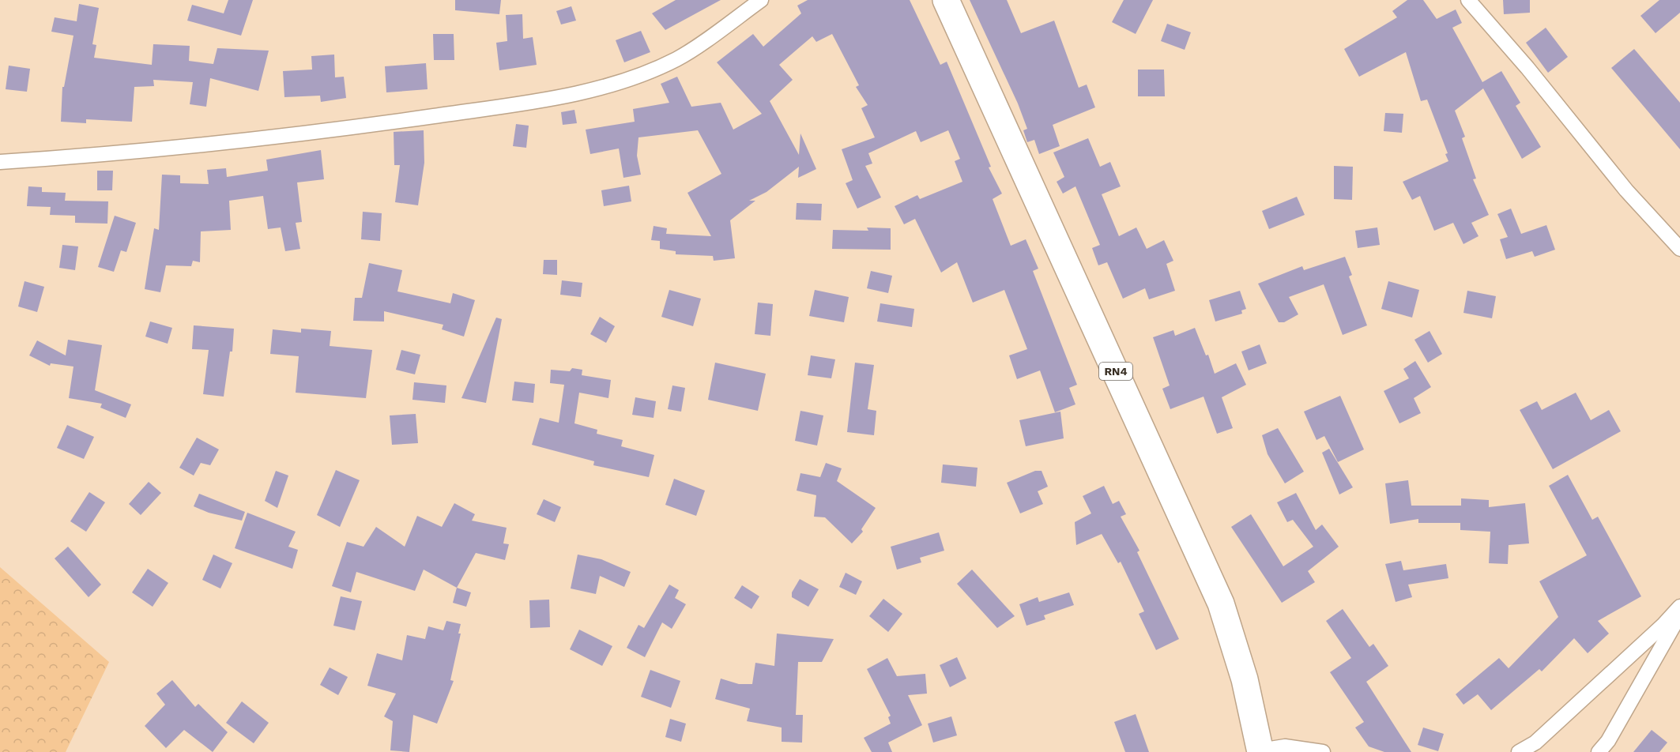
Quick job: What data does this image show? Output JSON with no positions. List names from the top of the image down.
{
  "streets": {
    "highway": ["RN4"]
  }
}
